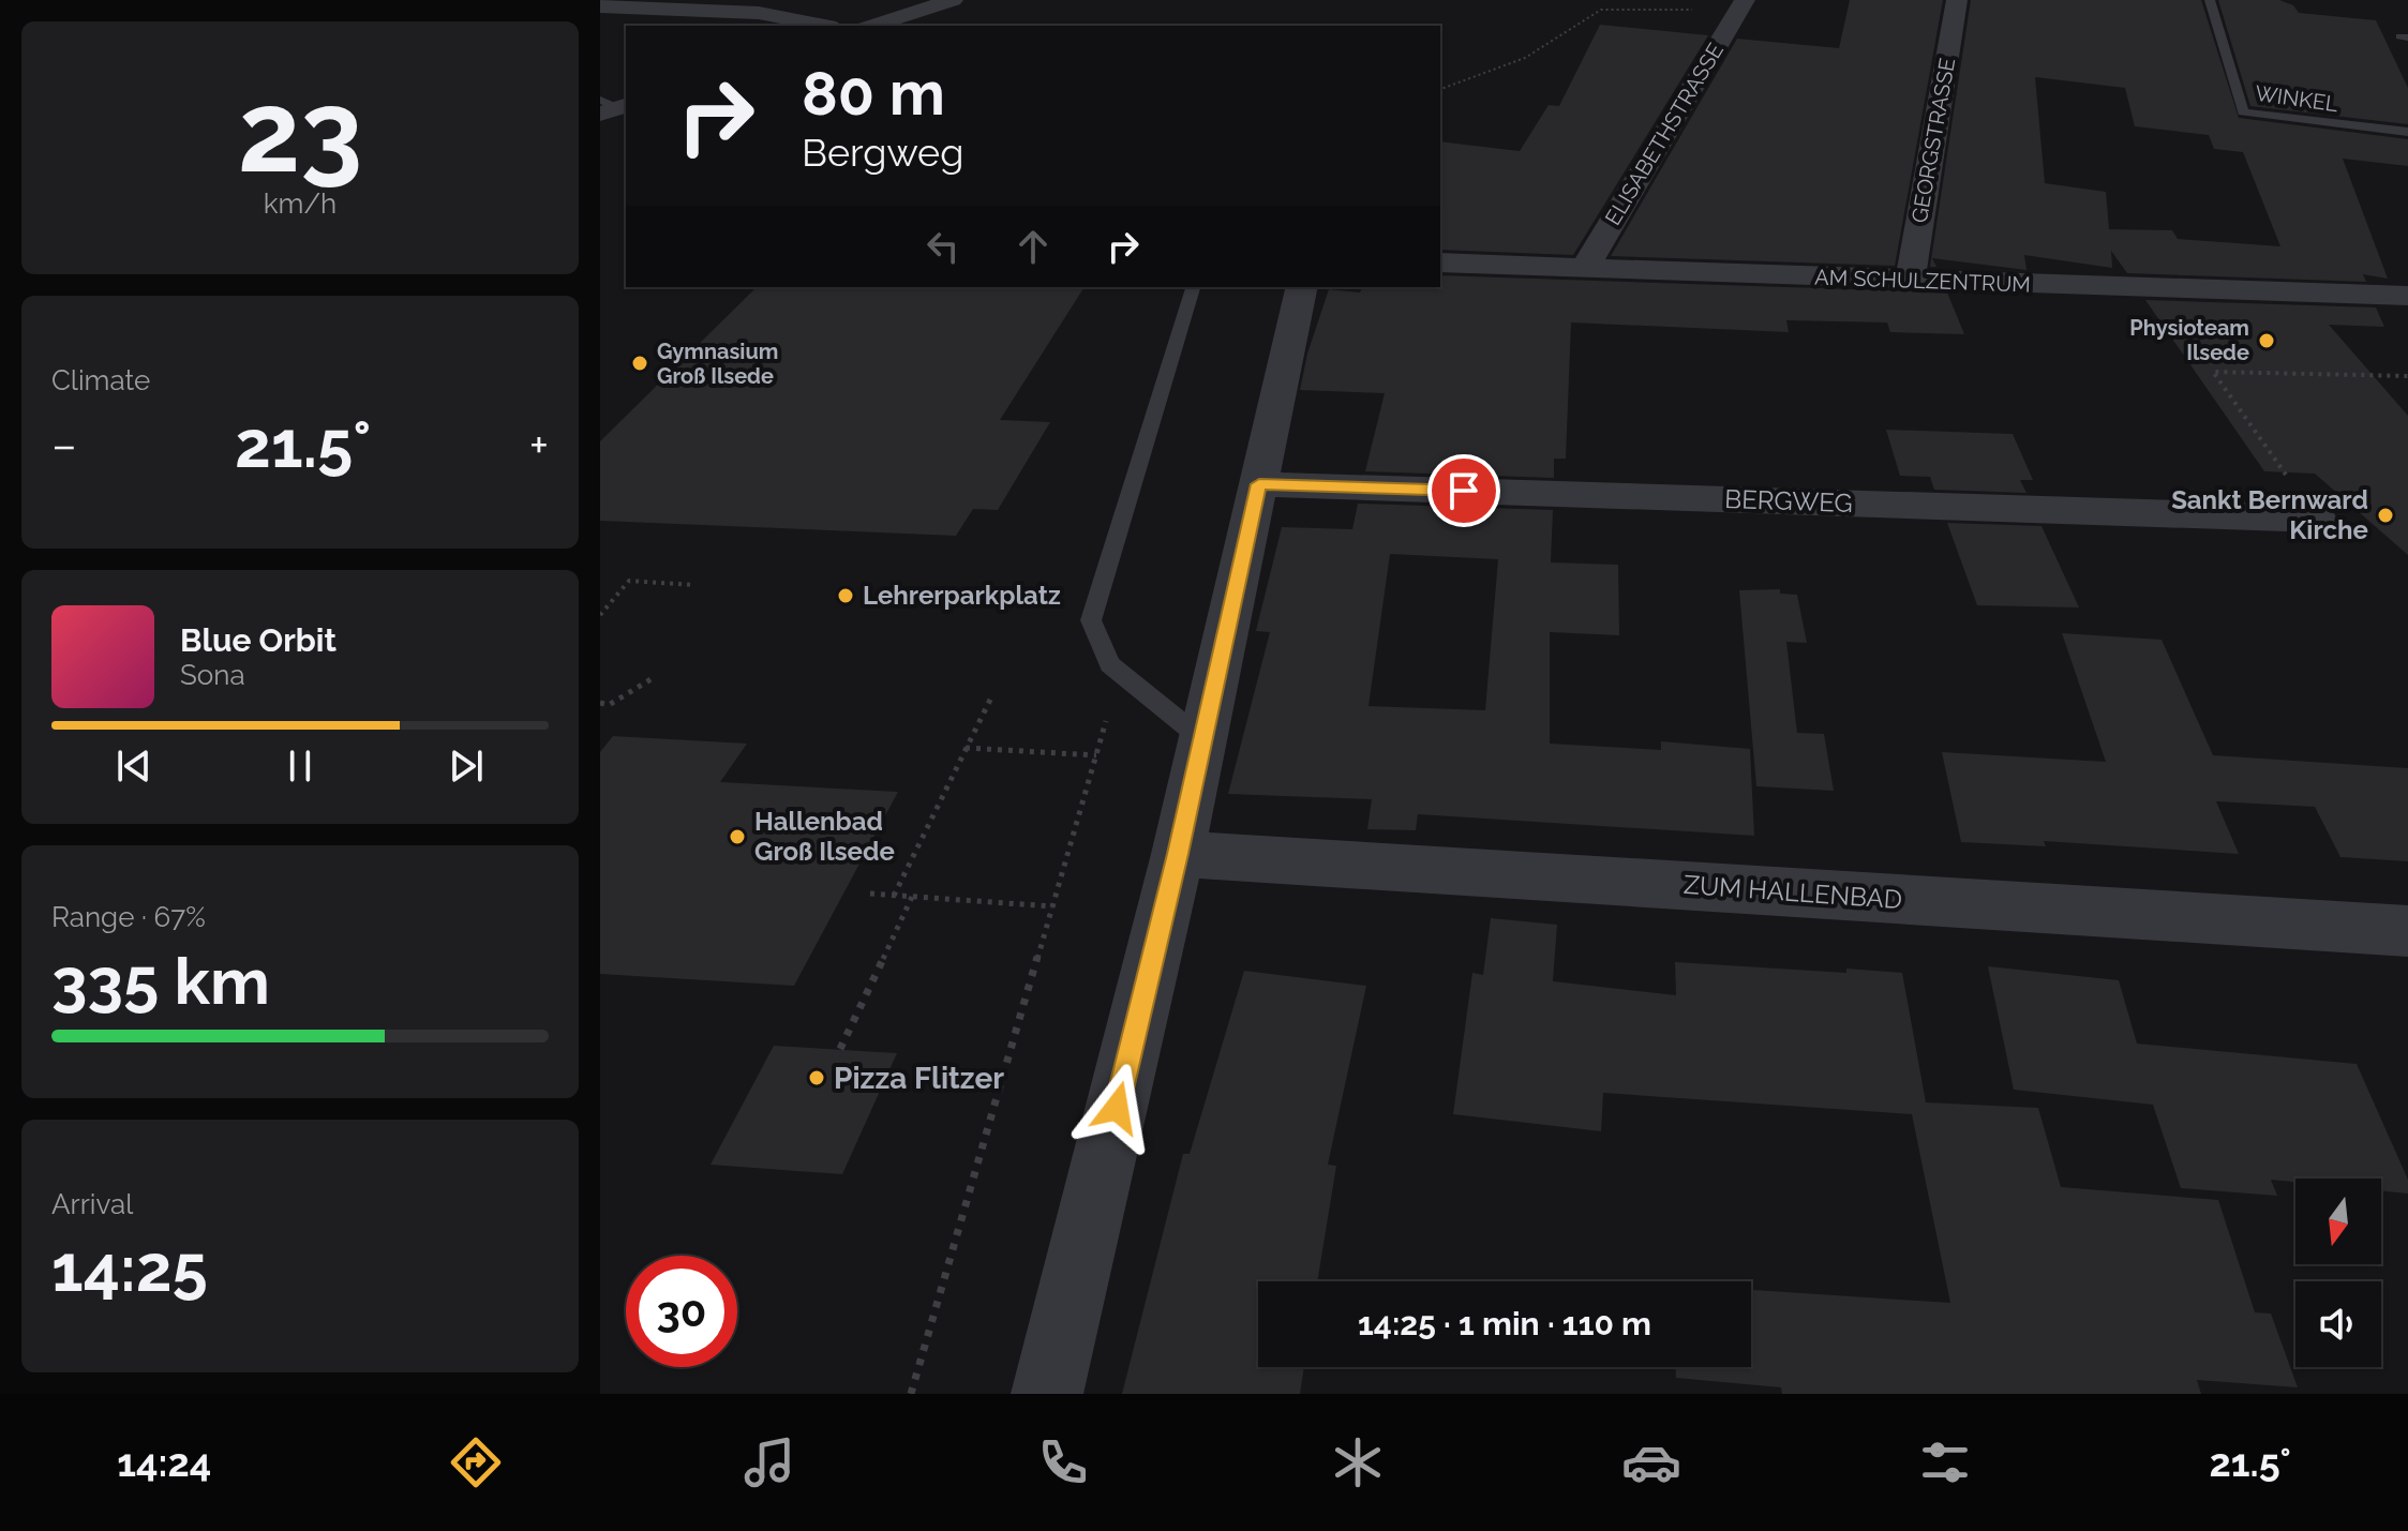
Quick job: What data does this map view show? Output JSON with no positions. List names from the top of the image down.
{
  "streets": {
    "street": [
      "ELISABETHSTRASSE",
      "GEORGSTRASSE",
      "AM SCHULZENTRUM",
      "BERGWEG",
      "ZUM HALLENBAD"
    ],
    "lane": ["WINKEL"]
  },
  "crossings": [
    ["ELISABETHSTRASSE", "AM SCHULZENTRUM"],
    ["GEORGSTRASSE", "AM SCHULZENTRUM"]
  ],
  "places": [
    "Physioteam Ilsede",
    "Gymnasium Groß Ilsede",
    "Sankt Bernward Kirche",
    "Lehrerparkplatz",
    "Hallenbad Groß Ilsede",
    "Pizza Flitzer"
  ],
  "north": "bottom",
  "page": {
    "tile": [
      ["23", "km/h"],
      "Climate",
      ["Range · 67%", "335 km"],
      ["Arrival", "14:25"]
    ],
    "turn": ["80 m", "Bergweg"],
    "heat": ["−", "21.5°", "+"],
    "song": ["Blue Orbit", "Sona"],
    "limit": "30",
    "trip": "14:25 · 1 min · 110 m",
    "tabs": ["14:24", "21.5°"]
  }
}
